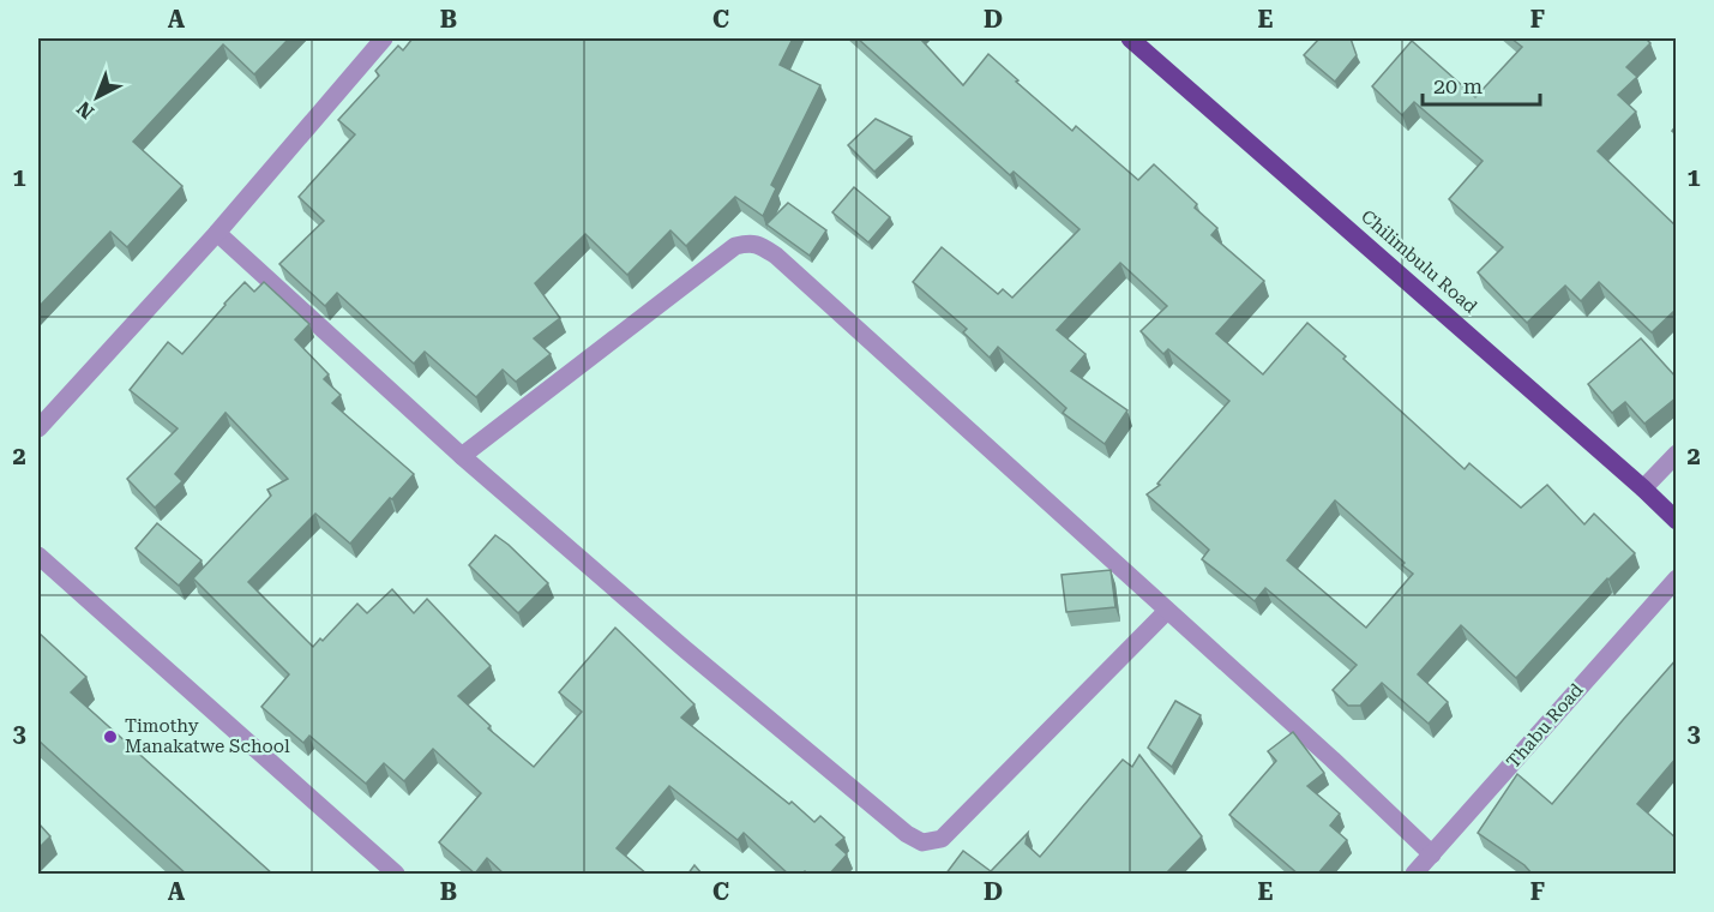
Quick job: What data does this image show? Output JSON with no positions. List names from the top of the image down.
{
  "streets": {
    "main road": ["Chilimbulu Road"],
    "street": ["Thabu Road"]
  },
  "places": ["Timothy Manakatwe School"],
  "scale_bar": "20 m",
  "north": "bottom left",
  "grid": {
    "columns": [
      "A",
      "B",
      "C",
      "D",
      "E",
      "F"
    ],
    "rows": ["1", "2", "3"]
  }
}
